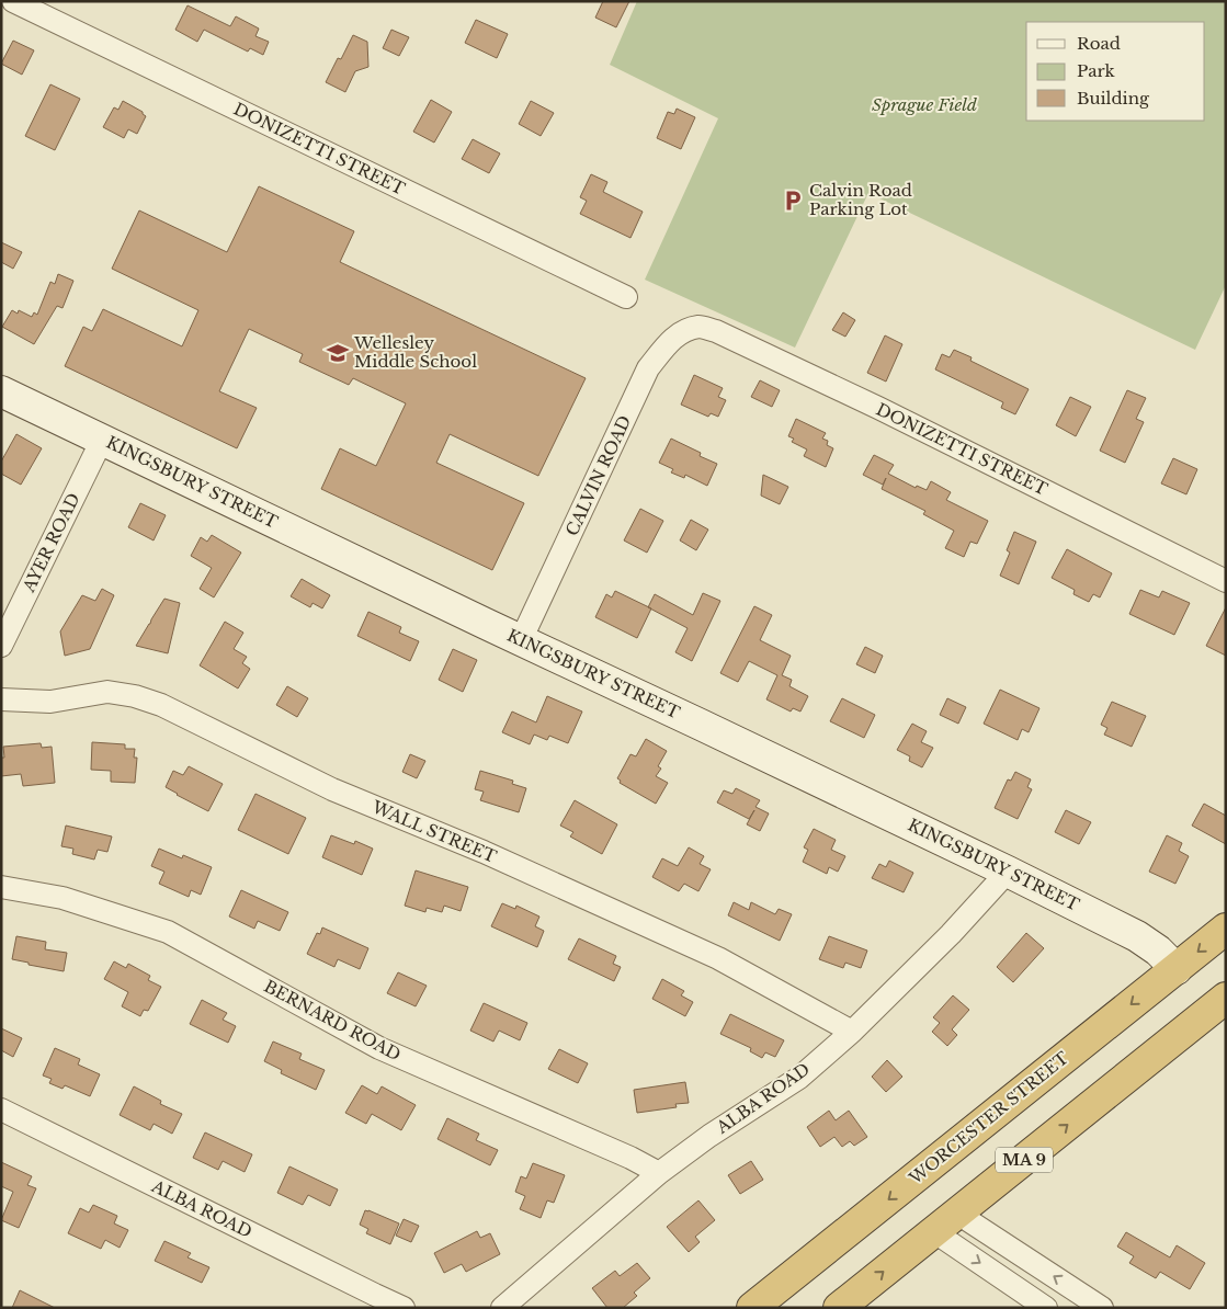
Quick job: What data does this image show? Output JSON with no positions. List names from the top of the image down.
{
  "streets": {
    "highway": ["WORCESTER STREET", "MA 9"],
    "main road": ["KINGSBURY STREET"],
    "street": [
      "DONIZETTI STREET",
      "CALVIN ROAD",
      "AYER ROAD",
      "WALL STREET",
      "BERNARD ROAD",
      "ALBA ROAD"
    ]
  },
  "crossings": [
    ["DONIZETTI STREET", "CALVIN ROAD"],
    ["CALVIN ROAD", "KINGSBURY STREET"],
    ["KINGSBURY STREET", "AYER ROAD"],
    ["KINGSBURY STREET", "ALBA ROAD"],
    ["KINGSBURY STREET", "WORCESTER STREET"],
    ["WALL STREET", "ALBA ROAD"],
    ["BERNARD ROAD", "ALBA ROAD"]
  ],
  "parks": ["Sprague Field"],
  "places": {
    "parking": ["Calvin Road Parking Lot"],
    "school or university": ["Wellesley Middle School"]
  },
  "legend": ["Road", "Park", "Building"]
}
